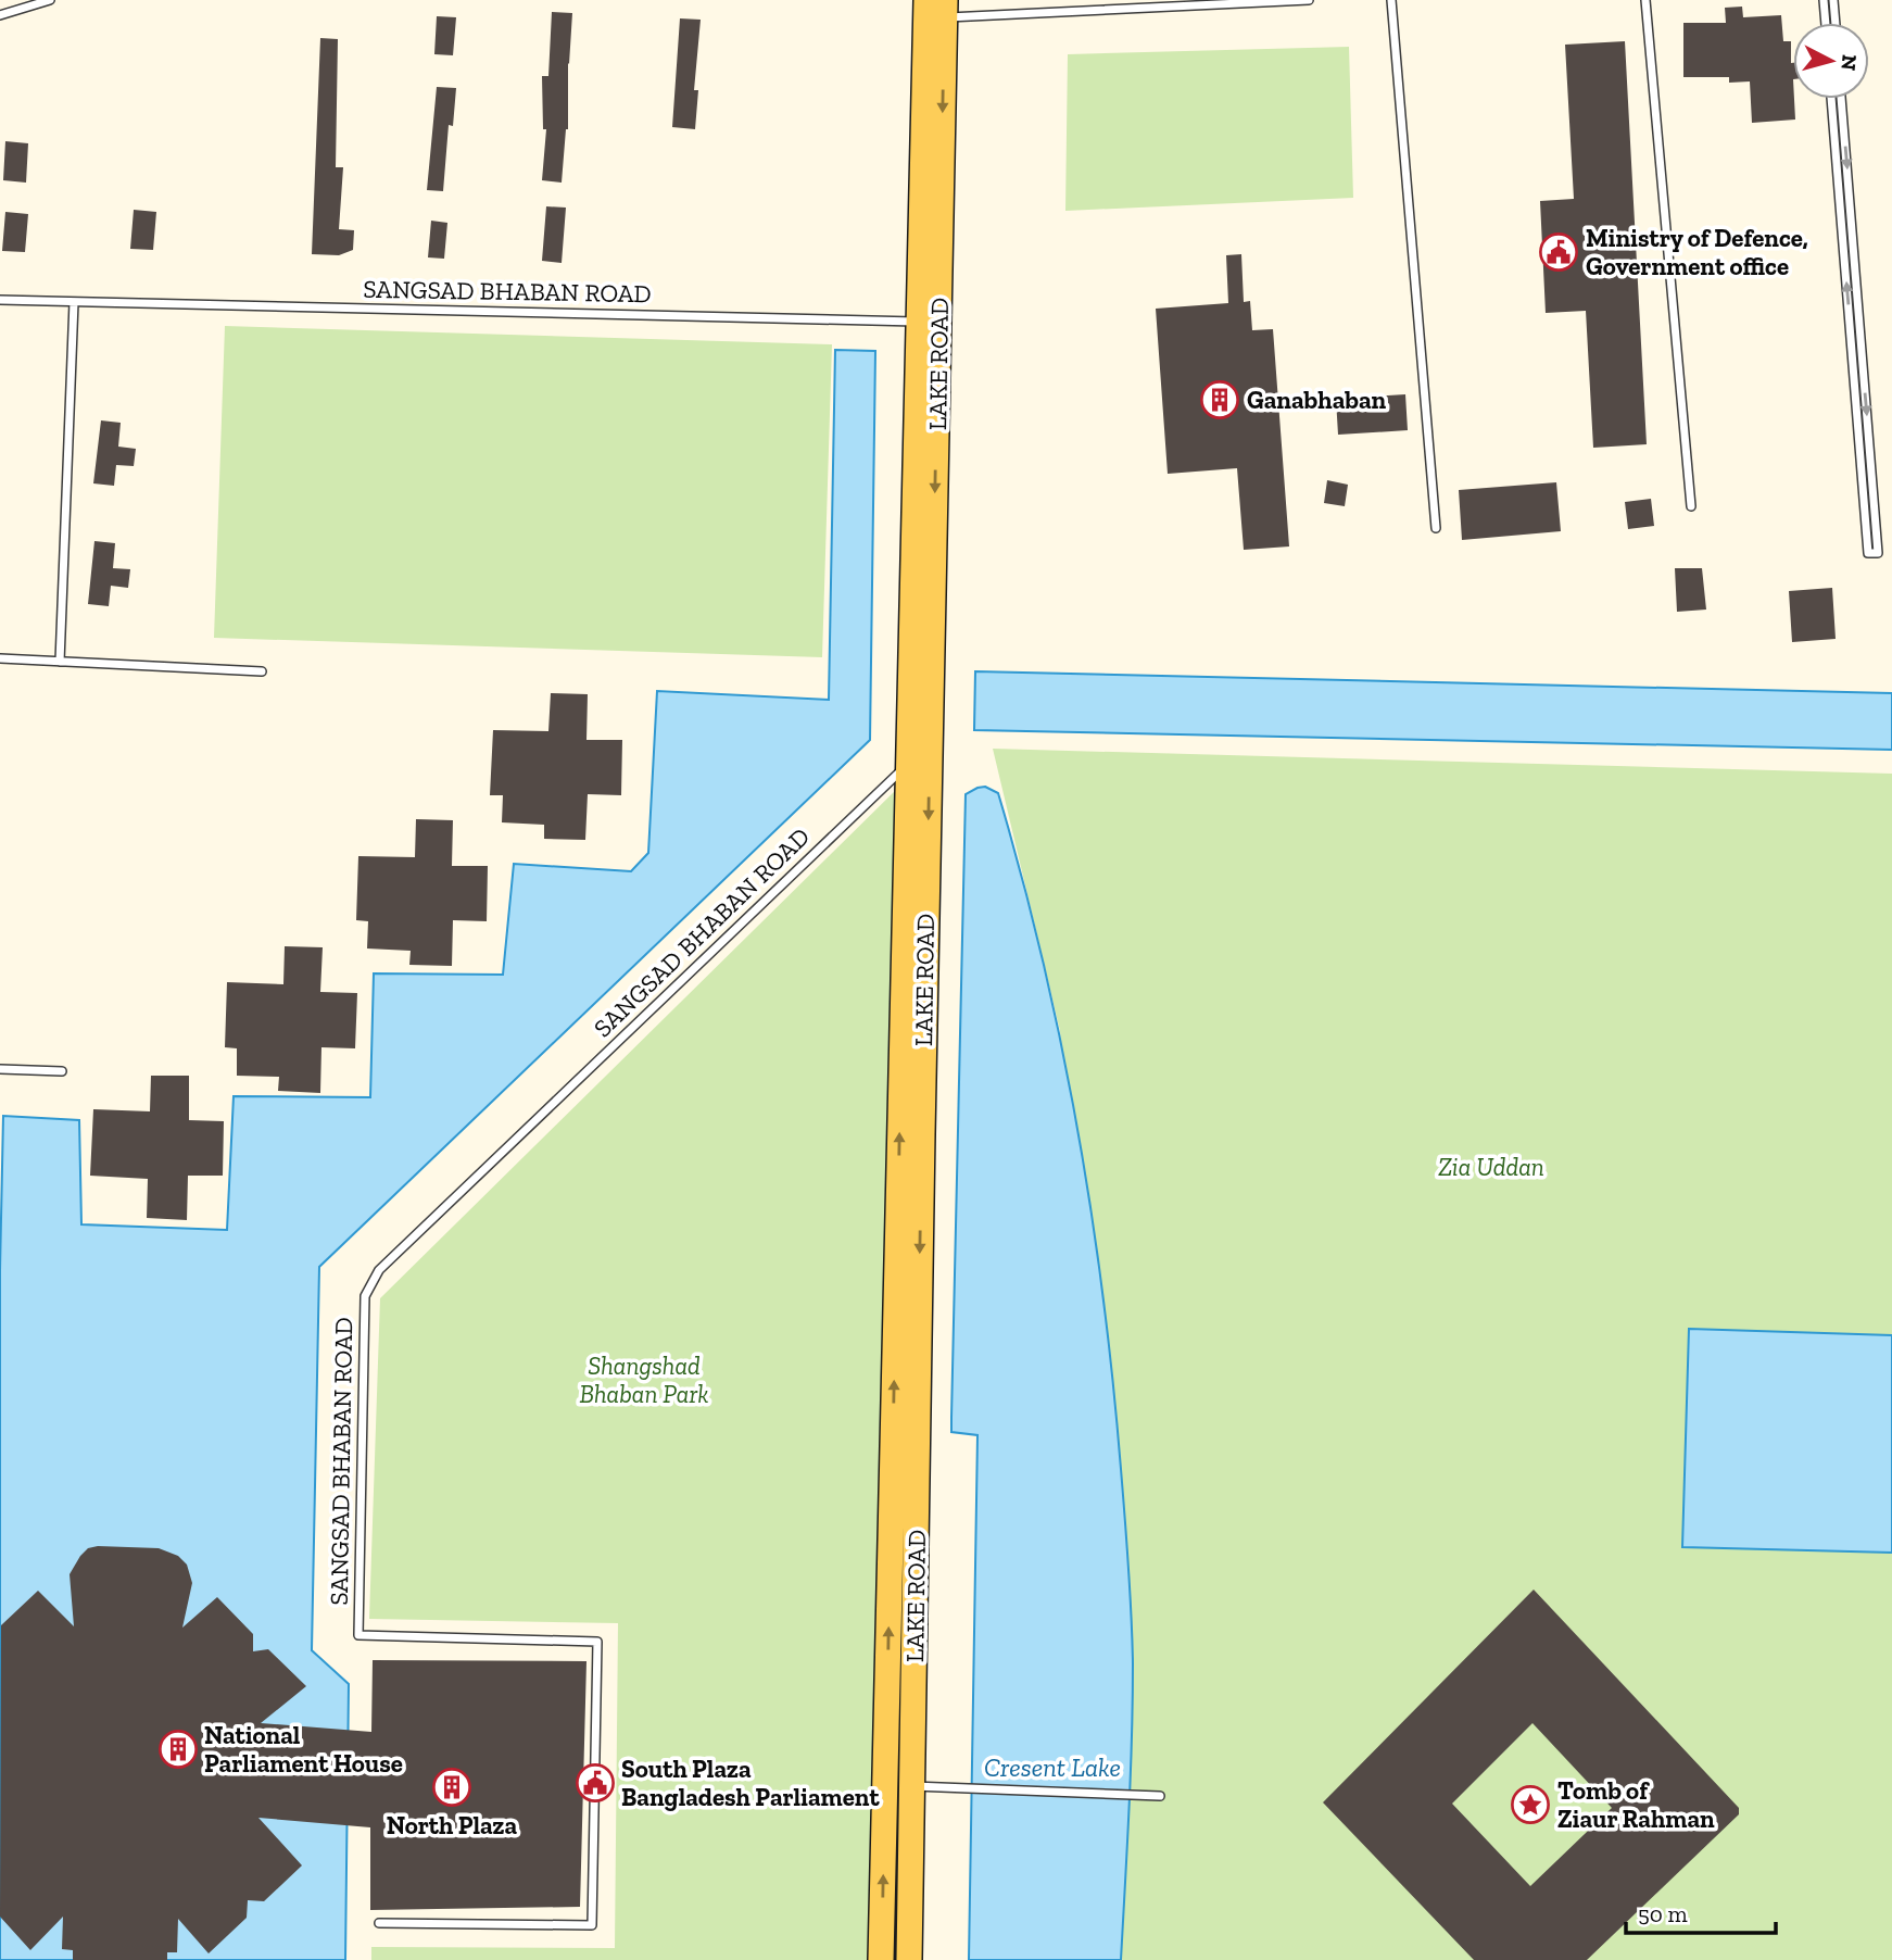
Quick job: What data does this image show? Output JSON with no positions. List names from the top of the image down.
{
  "streets": {
    "main road": ["LAKE ROAD"],
    "lane": ["SANGSAD BHABAN ROAD"]
  },
  "crossings": [
    ["SANGSAD BHABAN ROAD", "LAKE ROAD"]
  ],
  "water": ["Cresent Lake"],
  "parks": ["Zia Uddan", "Shangshad Bhaban Park"],
  "places": {
    "public building": ["Ministry of Defence, Government office", "South Plaza Bangladesh Parliament"],
    "building": ["Ganabhaban", "National Parliament House", "North Plaza"],
    "place": ["Tomb of Ziaur Rahman"]
  },
  "scale_bar": "50 m",
  "north": "right"
}
